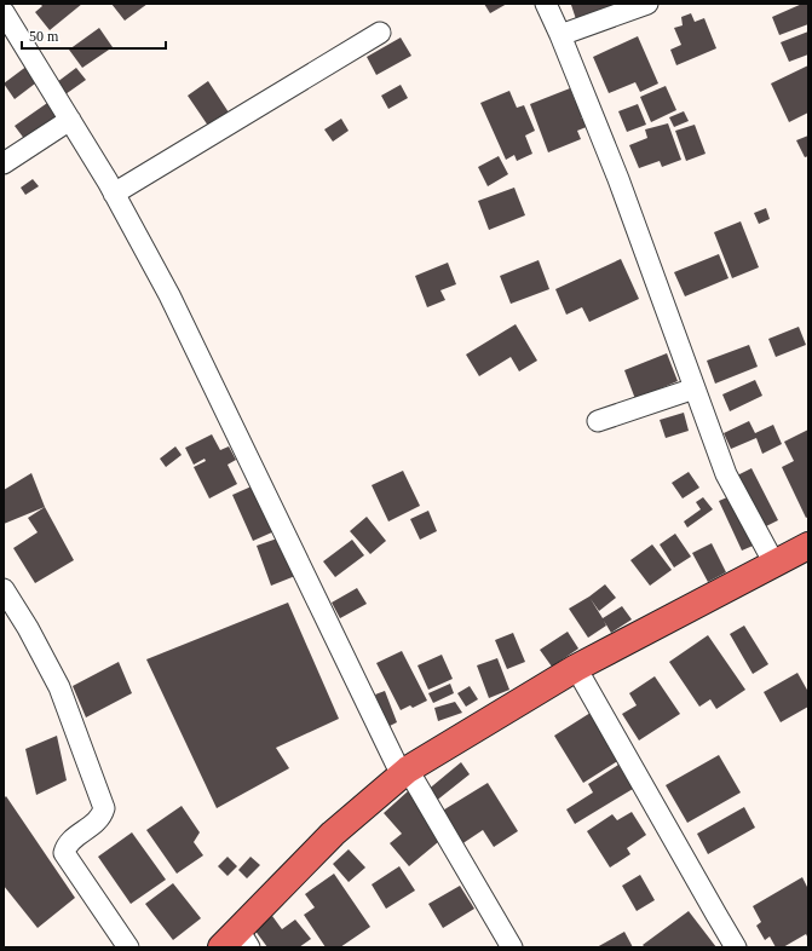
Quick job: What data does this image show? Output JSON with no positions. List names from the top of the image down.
{
  "scale_bar": "50 m"
}
